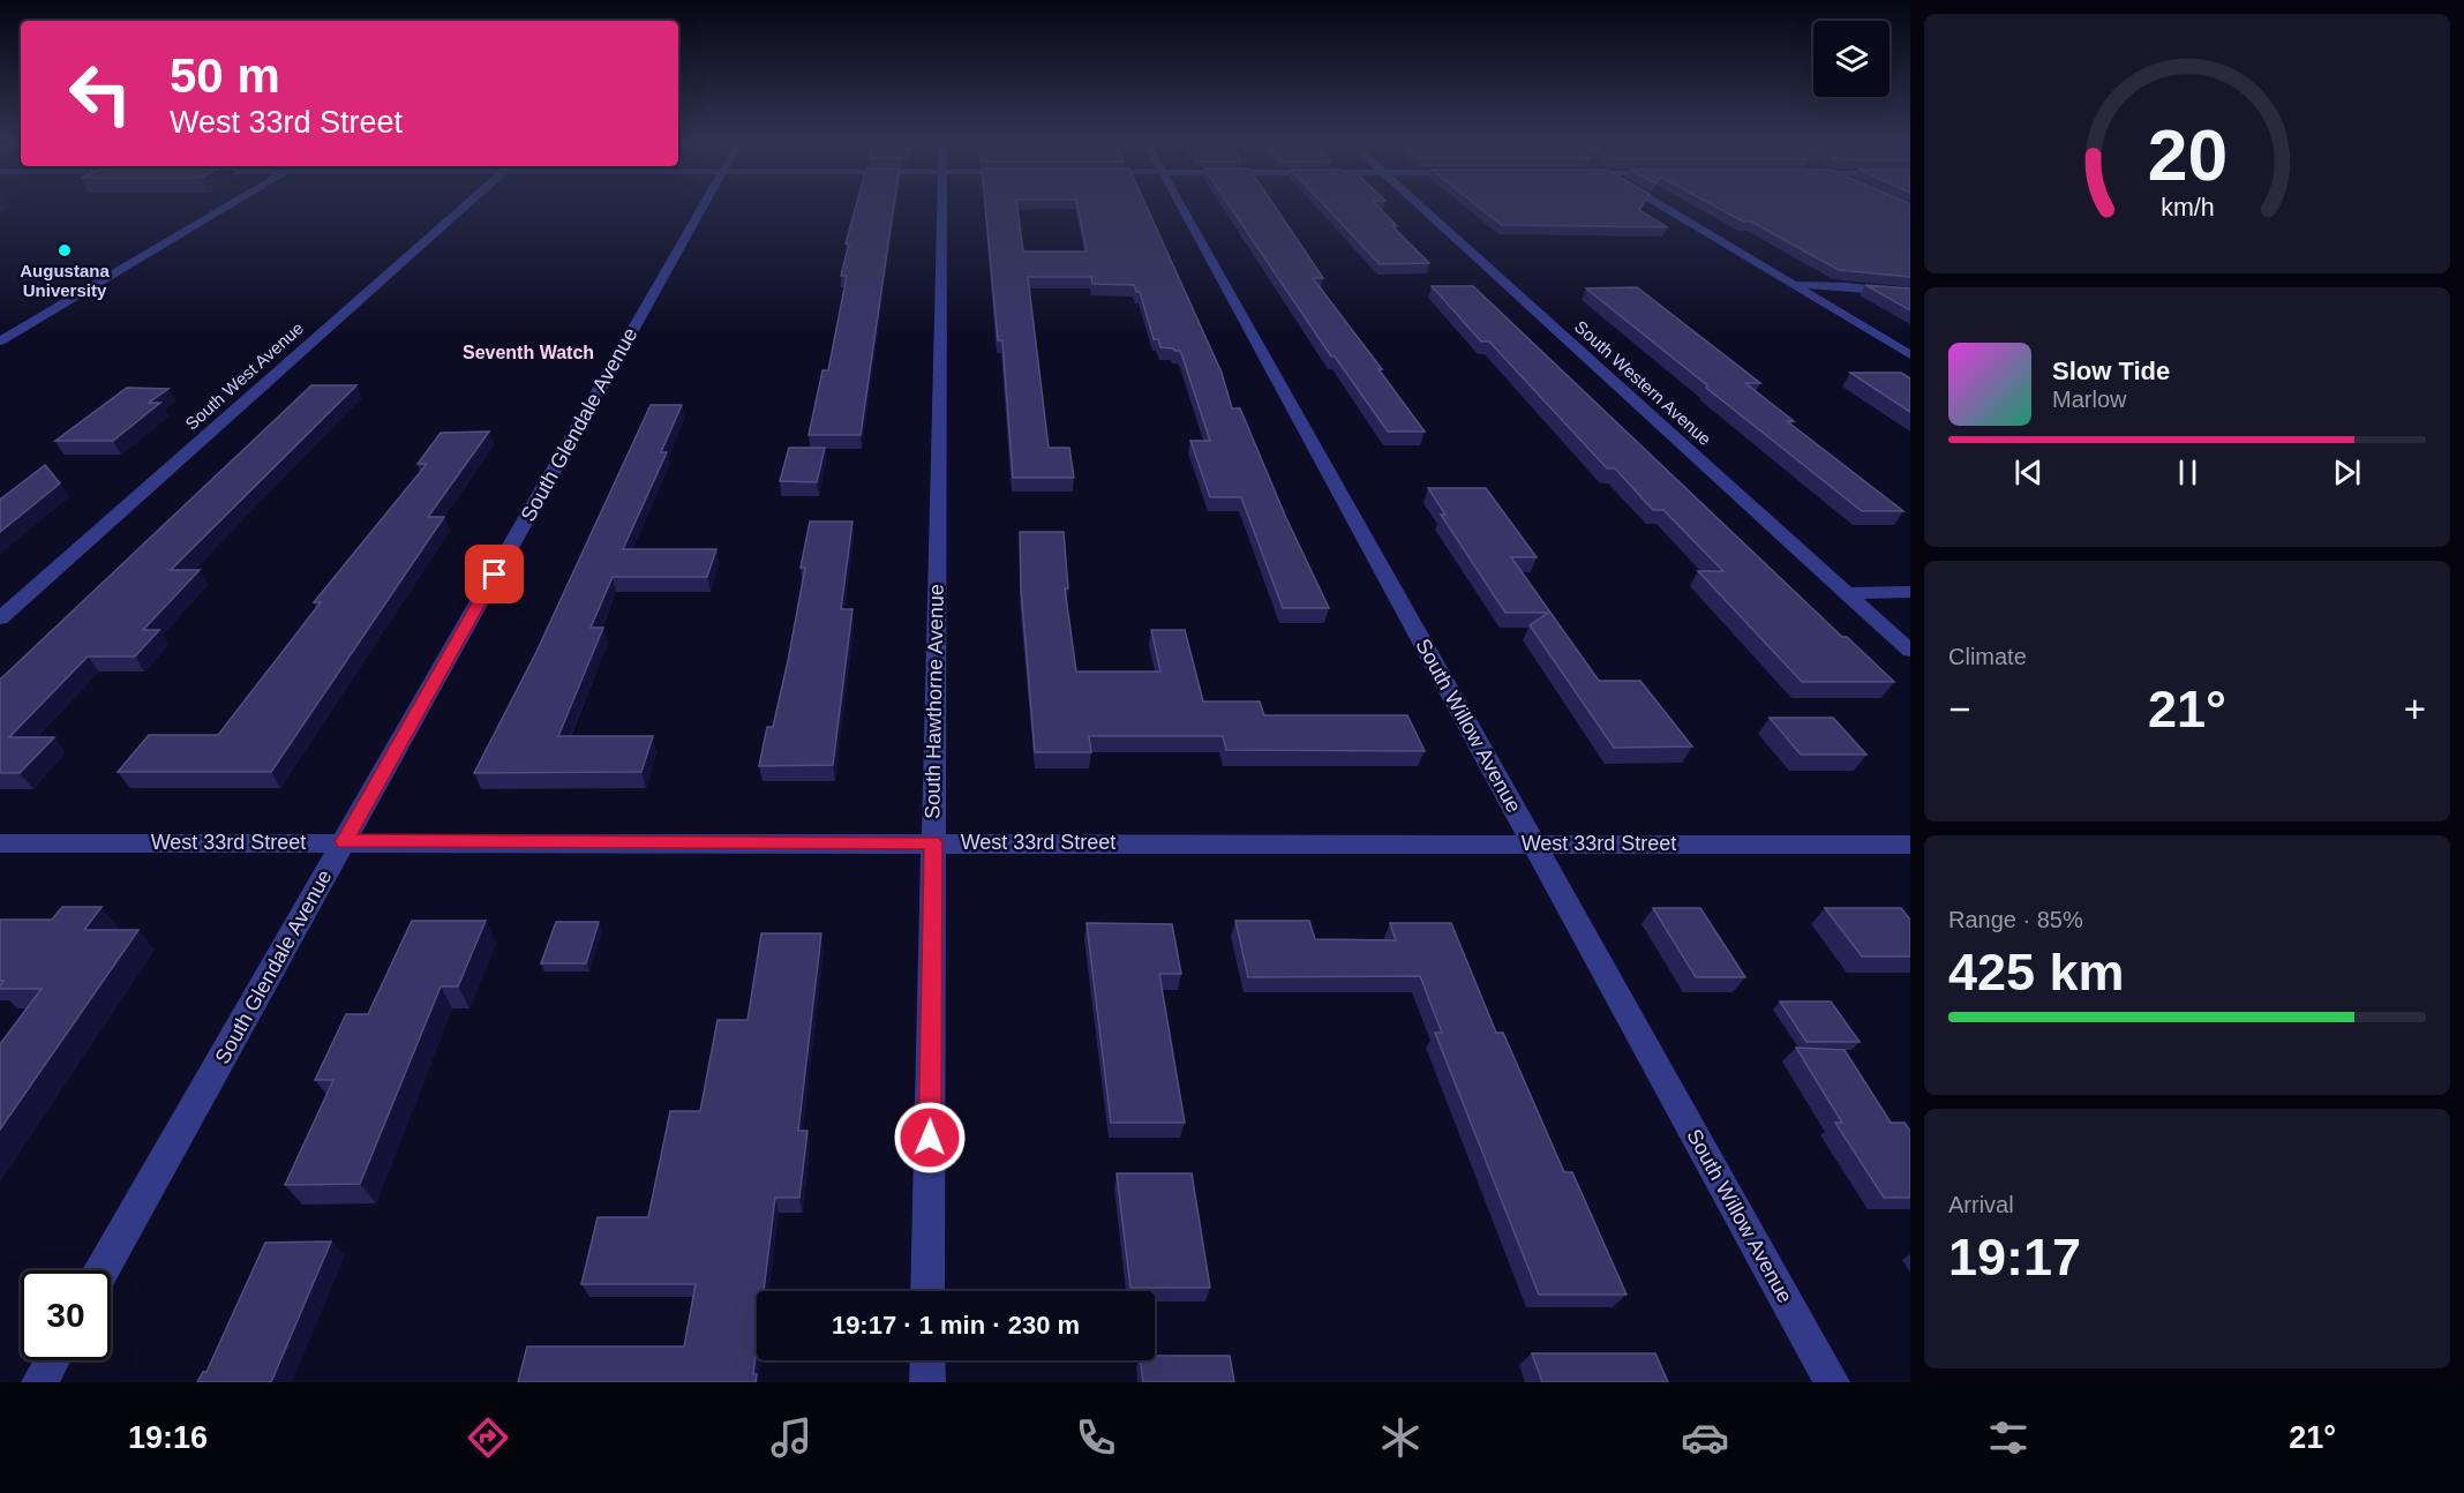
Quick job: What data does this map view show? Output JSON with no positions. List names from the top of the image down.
{
  "streets": {
    "street": [
      "South West Avenue",
      "South Western Avenue",
      "South Glendale Avenue",
      "South Hawthorne Avenue",
      "South Willow Avenue",
      "West 33rd Street"
    ]
  },
  "crossings": [
    ["South Glendale Avenue", "West 33rd Street"],
    ["South Hawthorne Avenue", "West 33rd Street"],
    ["South Willow Avenue", "West 33rd Street"]
  ],
  "districts": ["Seventh Watch"],
  "places": ["Augustana University"],
  "page": {
    "turn": ["50 m", "West 33rd Street"],
    "song": ["Slow Tide", "Marlow"],
    "tile": [
      "Climate",
      ["Range · 85%", "425 km"],
      ["Arrival", "19:17"]
    ],
    "heat": ["−", "21°", "+"],
    "limit": "30",
    "trip": "19:17 · 1 min · 230 m",
    "tabs": ["19:16", "21°"],
    "gauge": ["20", "km/h"]
  }
}
